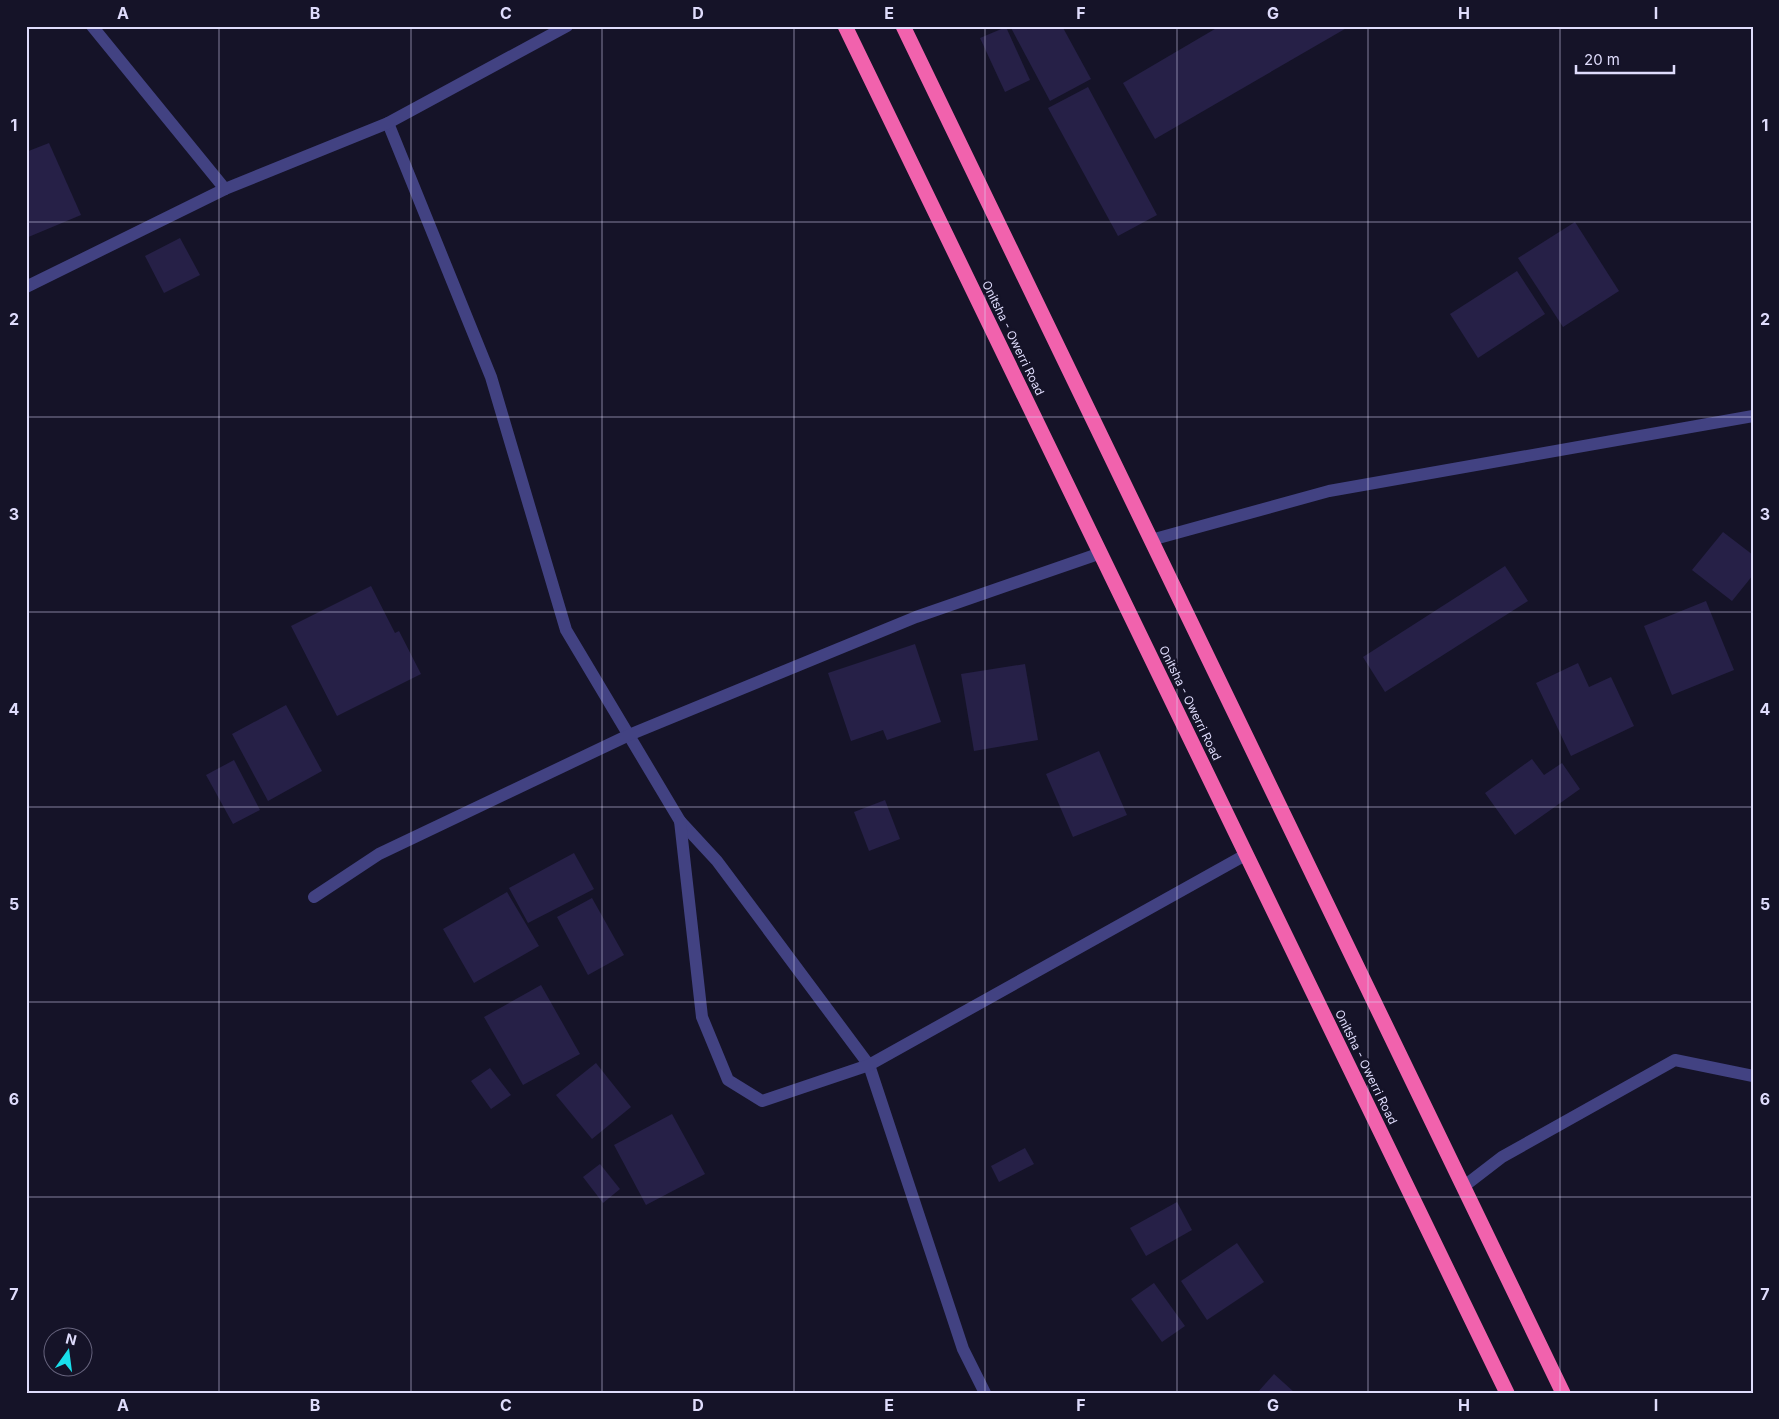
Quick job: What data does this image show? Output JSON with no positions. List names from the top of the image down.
{
  "streets": {
    "highway": ["Onitsha - Owerri Road"]
  },
  "scale_bar": "20 m",
  "north": "top",
  "grid": {
    "columns": [
      "A",
      "B",
      "C",
      "D",
      "E",
      "F",
      "G",
      "H",
      "I"
    ],
    "rows": [
      "1",
      "2",
      "3",
      "4",
      "5",
      "6",
      "7"
    ]
  }
}
